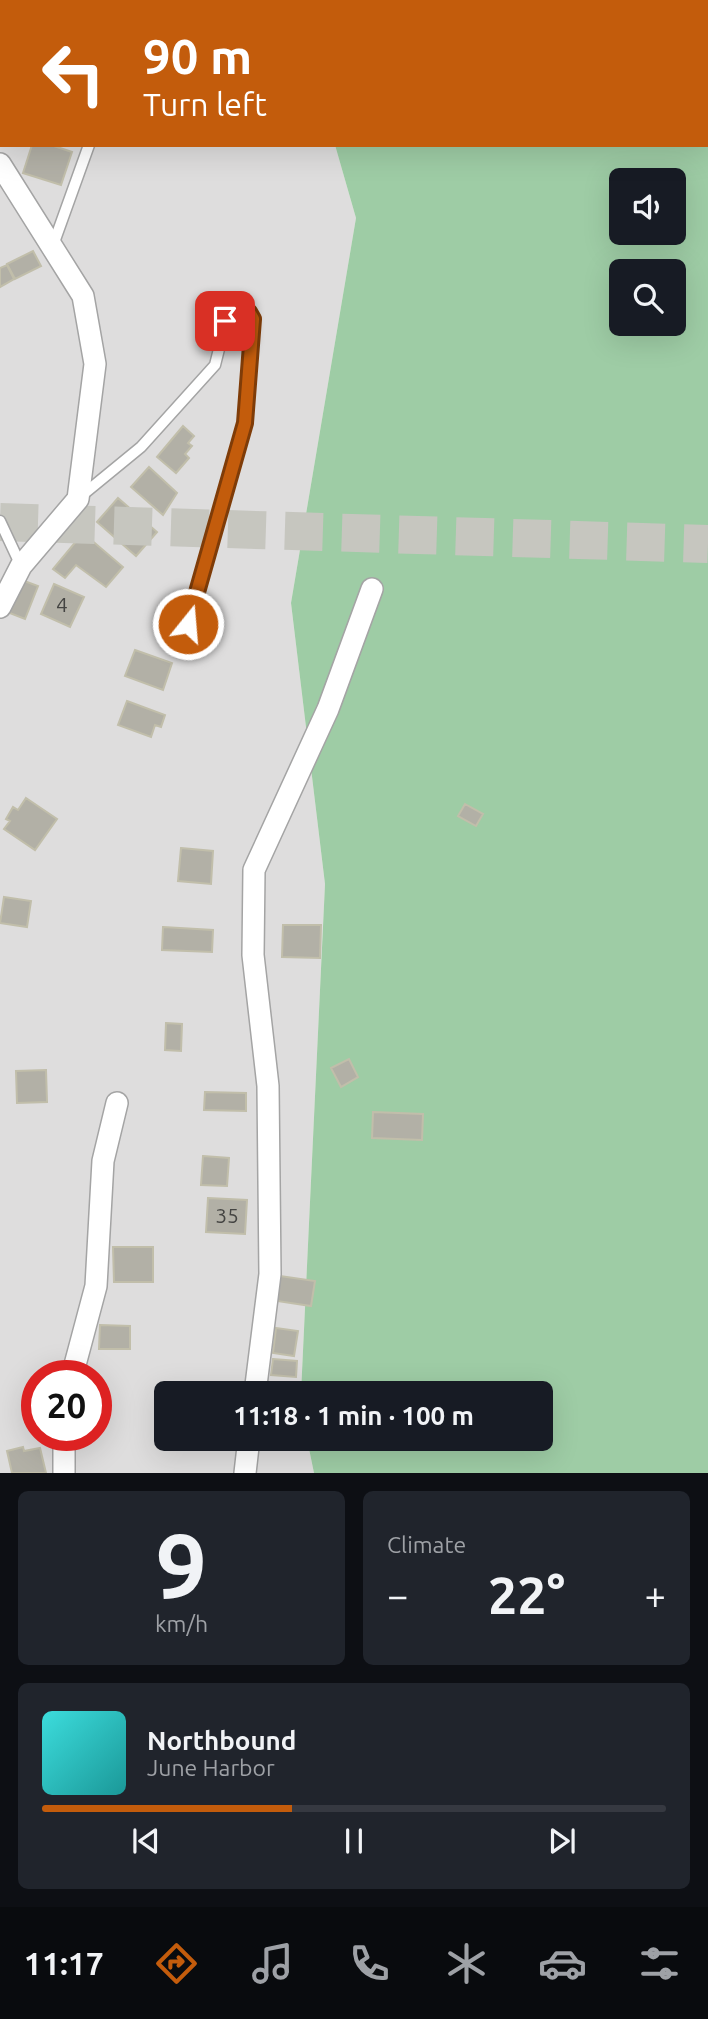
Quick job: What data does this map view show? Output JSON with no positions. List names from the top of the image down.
{
  "house_numbers": ["4", "35"],
  "page": {
    "turn": ["90 m", "Turn left"],
    "limit": "20",
    "trip": "11:18 · 1 min · 100 m",
    "tile": [
      ["9", "km/h"],
      "Climate"
    ],
    "heat": ["−", "22°", "+"],
    "song": ["Northbound", "June Harbor"],
    "tabs": "11:17"
  }
}
